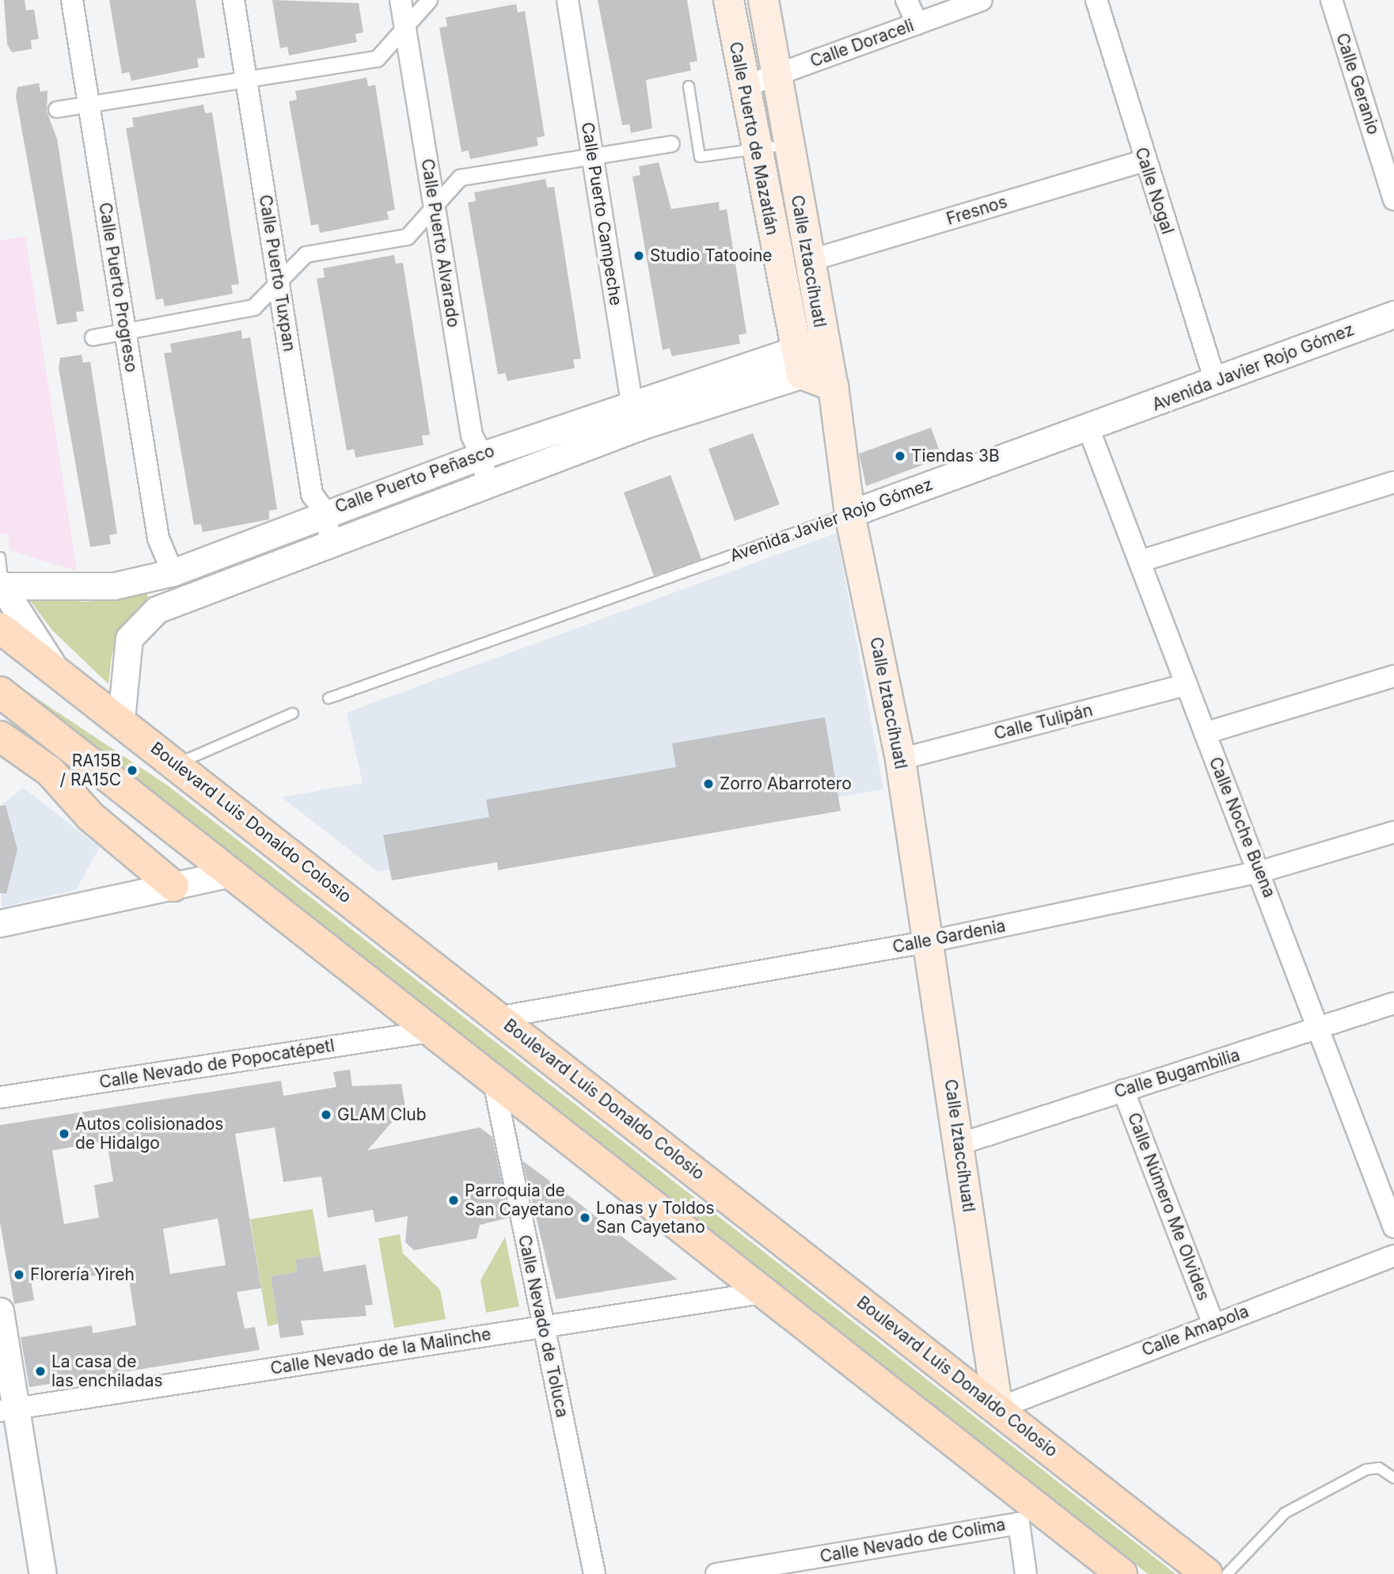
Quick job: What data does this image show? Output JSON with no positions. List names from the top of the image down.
{
  "streets": {
    "main road": ["Calle Puerto de Mazatlán", "Calle Iztaccíhuatl", "Boulevard Luis Donaldo Colosio"],
    "street": [
      "Calle Doraceli",
      "Calle Geranio",
      "Calle Nogal",
      "Fresnos",
      "Calle Puerto Campeche",
      "Calle Puerto Alvarado",
      "Calle Puerto Tuxpan",
      "Calle Puerto Progreso",
      "Avenida Javier Rojo Gómez",
      "Calle Puerto Peñasco",
      "Calle Tulipán",
      "Calle Noche Buena",
      "Calle Gardenia",
      "Calle Nevado de Popocatépetl",
      "Calle Bugambilia",
      "Calle Número Me Olvides",
      "Calle Nevado de Toluca",
      "Calle Amapola",
      "Calle Nevado de la Malinche",
      "Calle Nevado de Colima"
    ]
  },
  "crossings": [
    ["Calle Doraceli", "Calle Puerto de Mazatlán"],
    ["Calle Doraceli", "Calle Iztaccíhuatl"],
    ["Calle Puerto de Mazatlán", "Calle Iztaccíhuatl"],
    ["Calle Puerto de Mazatlán", "Calle Puerto Peñasco"],
    ["Calle Nogal", "Fresnos"],
    ["Calle Nogal", "Avenida Javier Rojo Gómez"],
    ["Fresnos", "Calle Iztaccíhuatl"],
    ["Calle Puerto Campeche", "Calle Puerto Peñasco"],
    ["Calle Puerto Alvarado", "Calle Puerto Peñasco"],
    ["Calle Iztaccíhuatl", "Avenida Javier Rojo Gómez"],
    ["Calle Iztaccíhuatl", "Calle Puerto Peñasco"],
    ["Calle Iztaccíhuatl", "Calle Tulipán"],
    ["Calle Iztaccíhuatl", "Boulevard Luis Donaldo Colosio"],
    ["Calle Iztaccíhuatl", "Calle Gardenia"],
    ["Calle Iztaccíhuatl", "Calle Bugambilia"],
    ["Calle Iztaccíhuatl", "Calle Amapola"],
    ["Calle Puerto Tuxpan", "Calle Puerto Peñasco"],
    ["Calle Puerto Progreso", "Calle Puerto Peñasco"],
    ["Avenida Javier Rojo Gómez", "Calle Noche Buena"],
    ["Calle Puerto Peñasco", "Boulevard Luis Donaldo Colosio"],
    ["Calle Tulipán", "Calle Noche Buena"],
    ["Boulevard Luis Donaldo Colosio", "Calle Gardenia"],
    ["Boulevard Luis Donaldo Colosio", "Calle Amapola"],
    ["Calle Noche Buena", "Calle Gardenia"],
    ["Calle Noche Buena", "Calle Bugambilia"],
    ["Calle Bugambilia", "Calle Número Me Olvides"],
    ["Calle Número Me Olvides", "Calle Amapola"],
    ["Calle Nevado de Toluca", "Calle Nevado de la Malinche"]
  ],
  "places": [
    "Studio Tatooine",
    "Tiendas 3B",
    "RA15B / RA15C",
    "Zorro Abarrotero",
    "GLAM Club",
    "Autos colisionados de Hidalgo",
    "Parroquia de San Cayetano",
    "Lonas y Toldos San Cayetano",
    "Florería Yireh",
    "La casa de las enchiladas"
  ]
}
